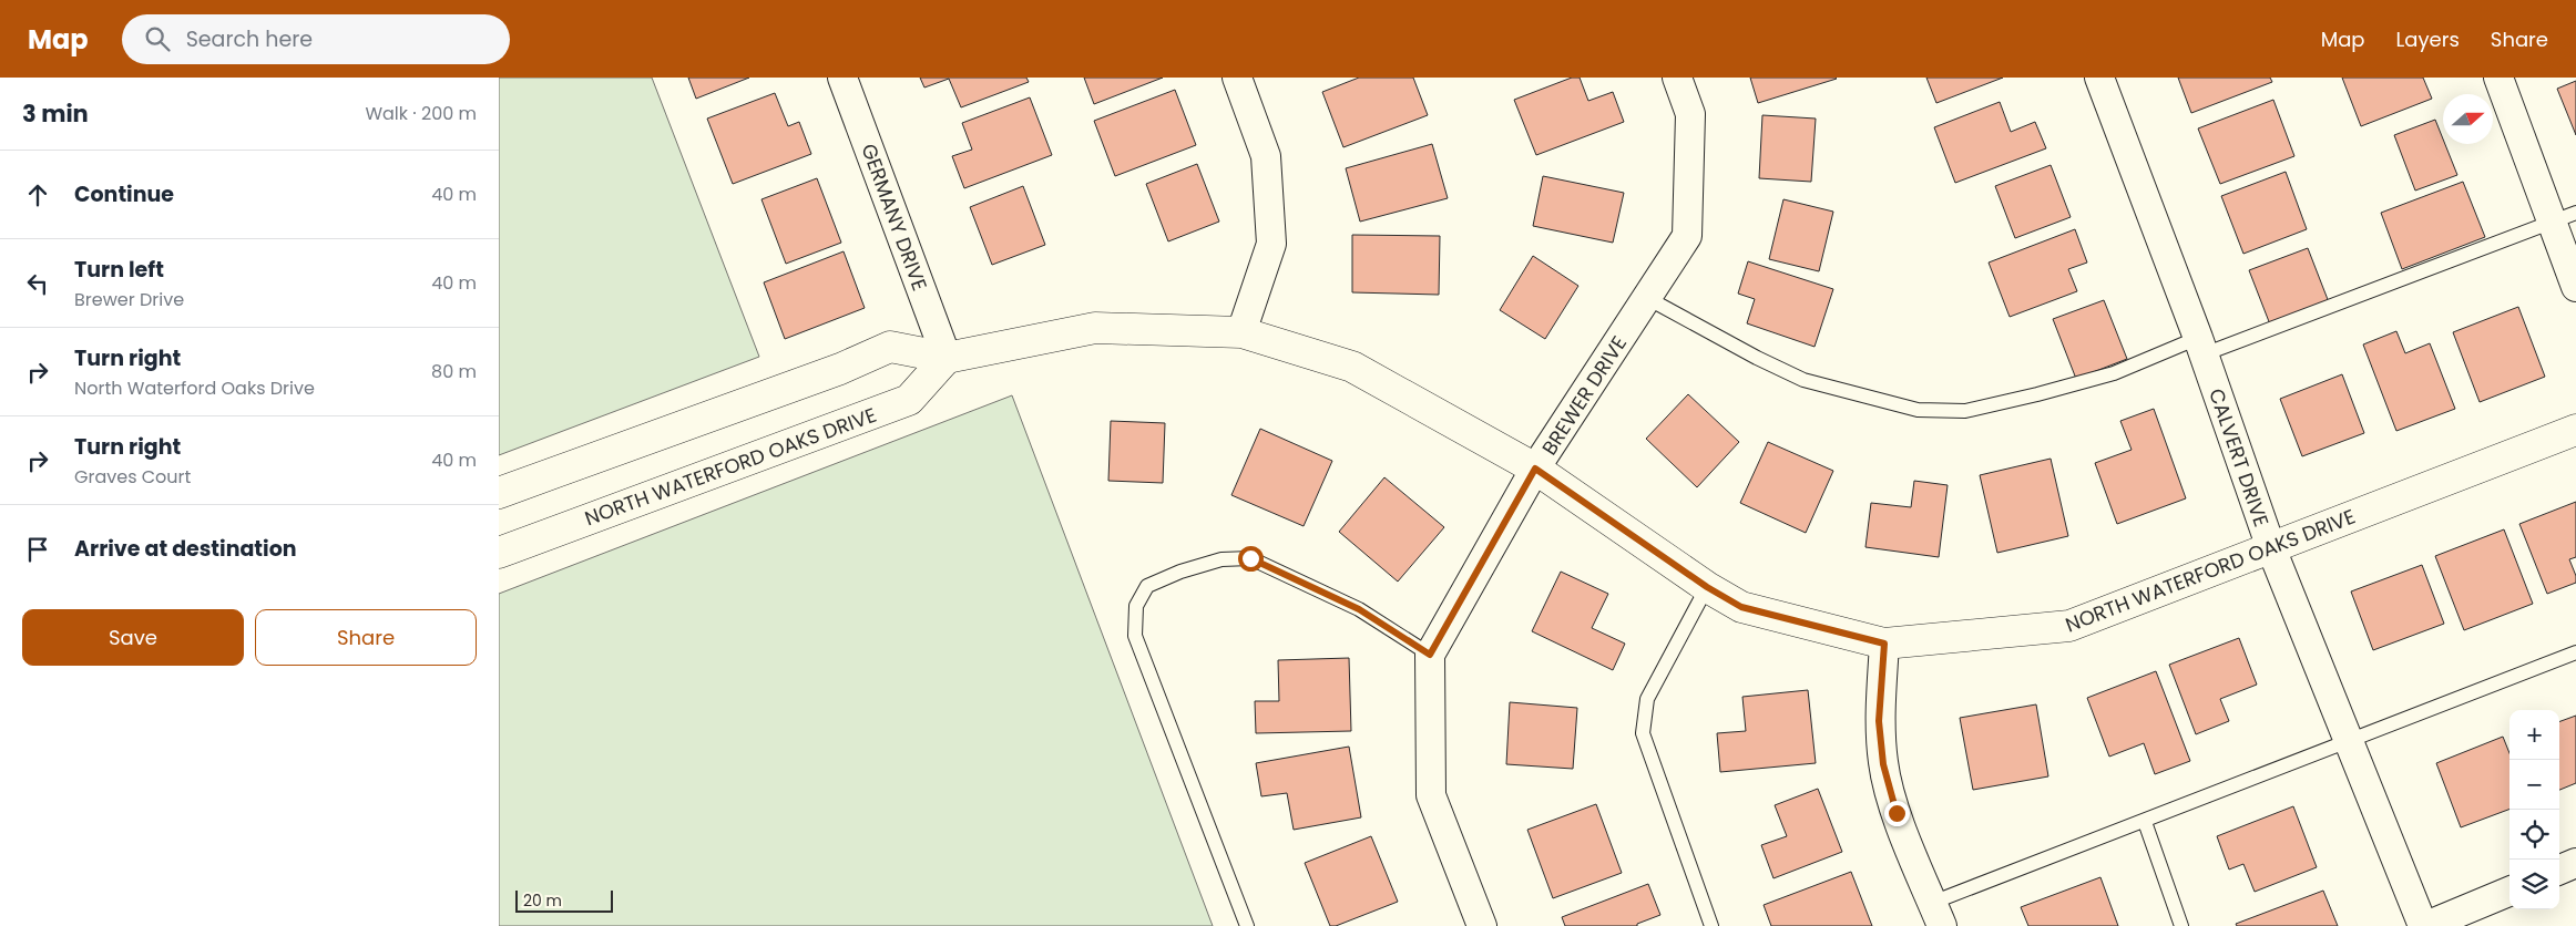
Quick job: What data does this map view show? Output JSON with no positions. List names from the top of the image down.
{
  "streets": {
    "street": [
      "GERMANY DRIVE",
      "BREWER DRIVE",
      "CALVERT DRIVE",
      "NORTH WATERFORD OAKS DRIVE"
    ]
  },
  "crossings": [
    ["GERMANY DRIVE", "NORTH WATERFORD OAKS DRIVE"],
    ["BREWER DRIVE", "NORTH WATERFORD OAKS DRIVE"],
    ["CALVERT DRIVE", "NORTH WATERFORD OAKS DRIVE"]
  ],
  "scale_bar": "20 m",
  "north": "right",
  "page": {
    "header": "Map",
    "search": "Search here",
    "nav": ["Map", "Layers", "Share"],
    "heading": ["3 min", "Walk · 200 m"],
    "list": [
      ["Continue", "40 m"],
      ["Turn left", "Brewer Drive", "40 m"],
      ["Turn right", "North Waterford Oaks Drive", "80 m"],
      ["Turn right", "Graves Court", "40 m"],
      "Arrive at destination"
    ],
    "buttons": ["Save", "Share"],
    "map_buttons": ["+", "−"],
    "scale": "20 m"
  }
}
